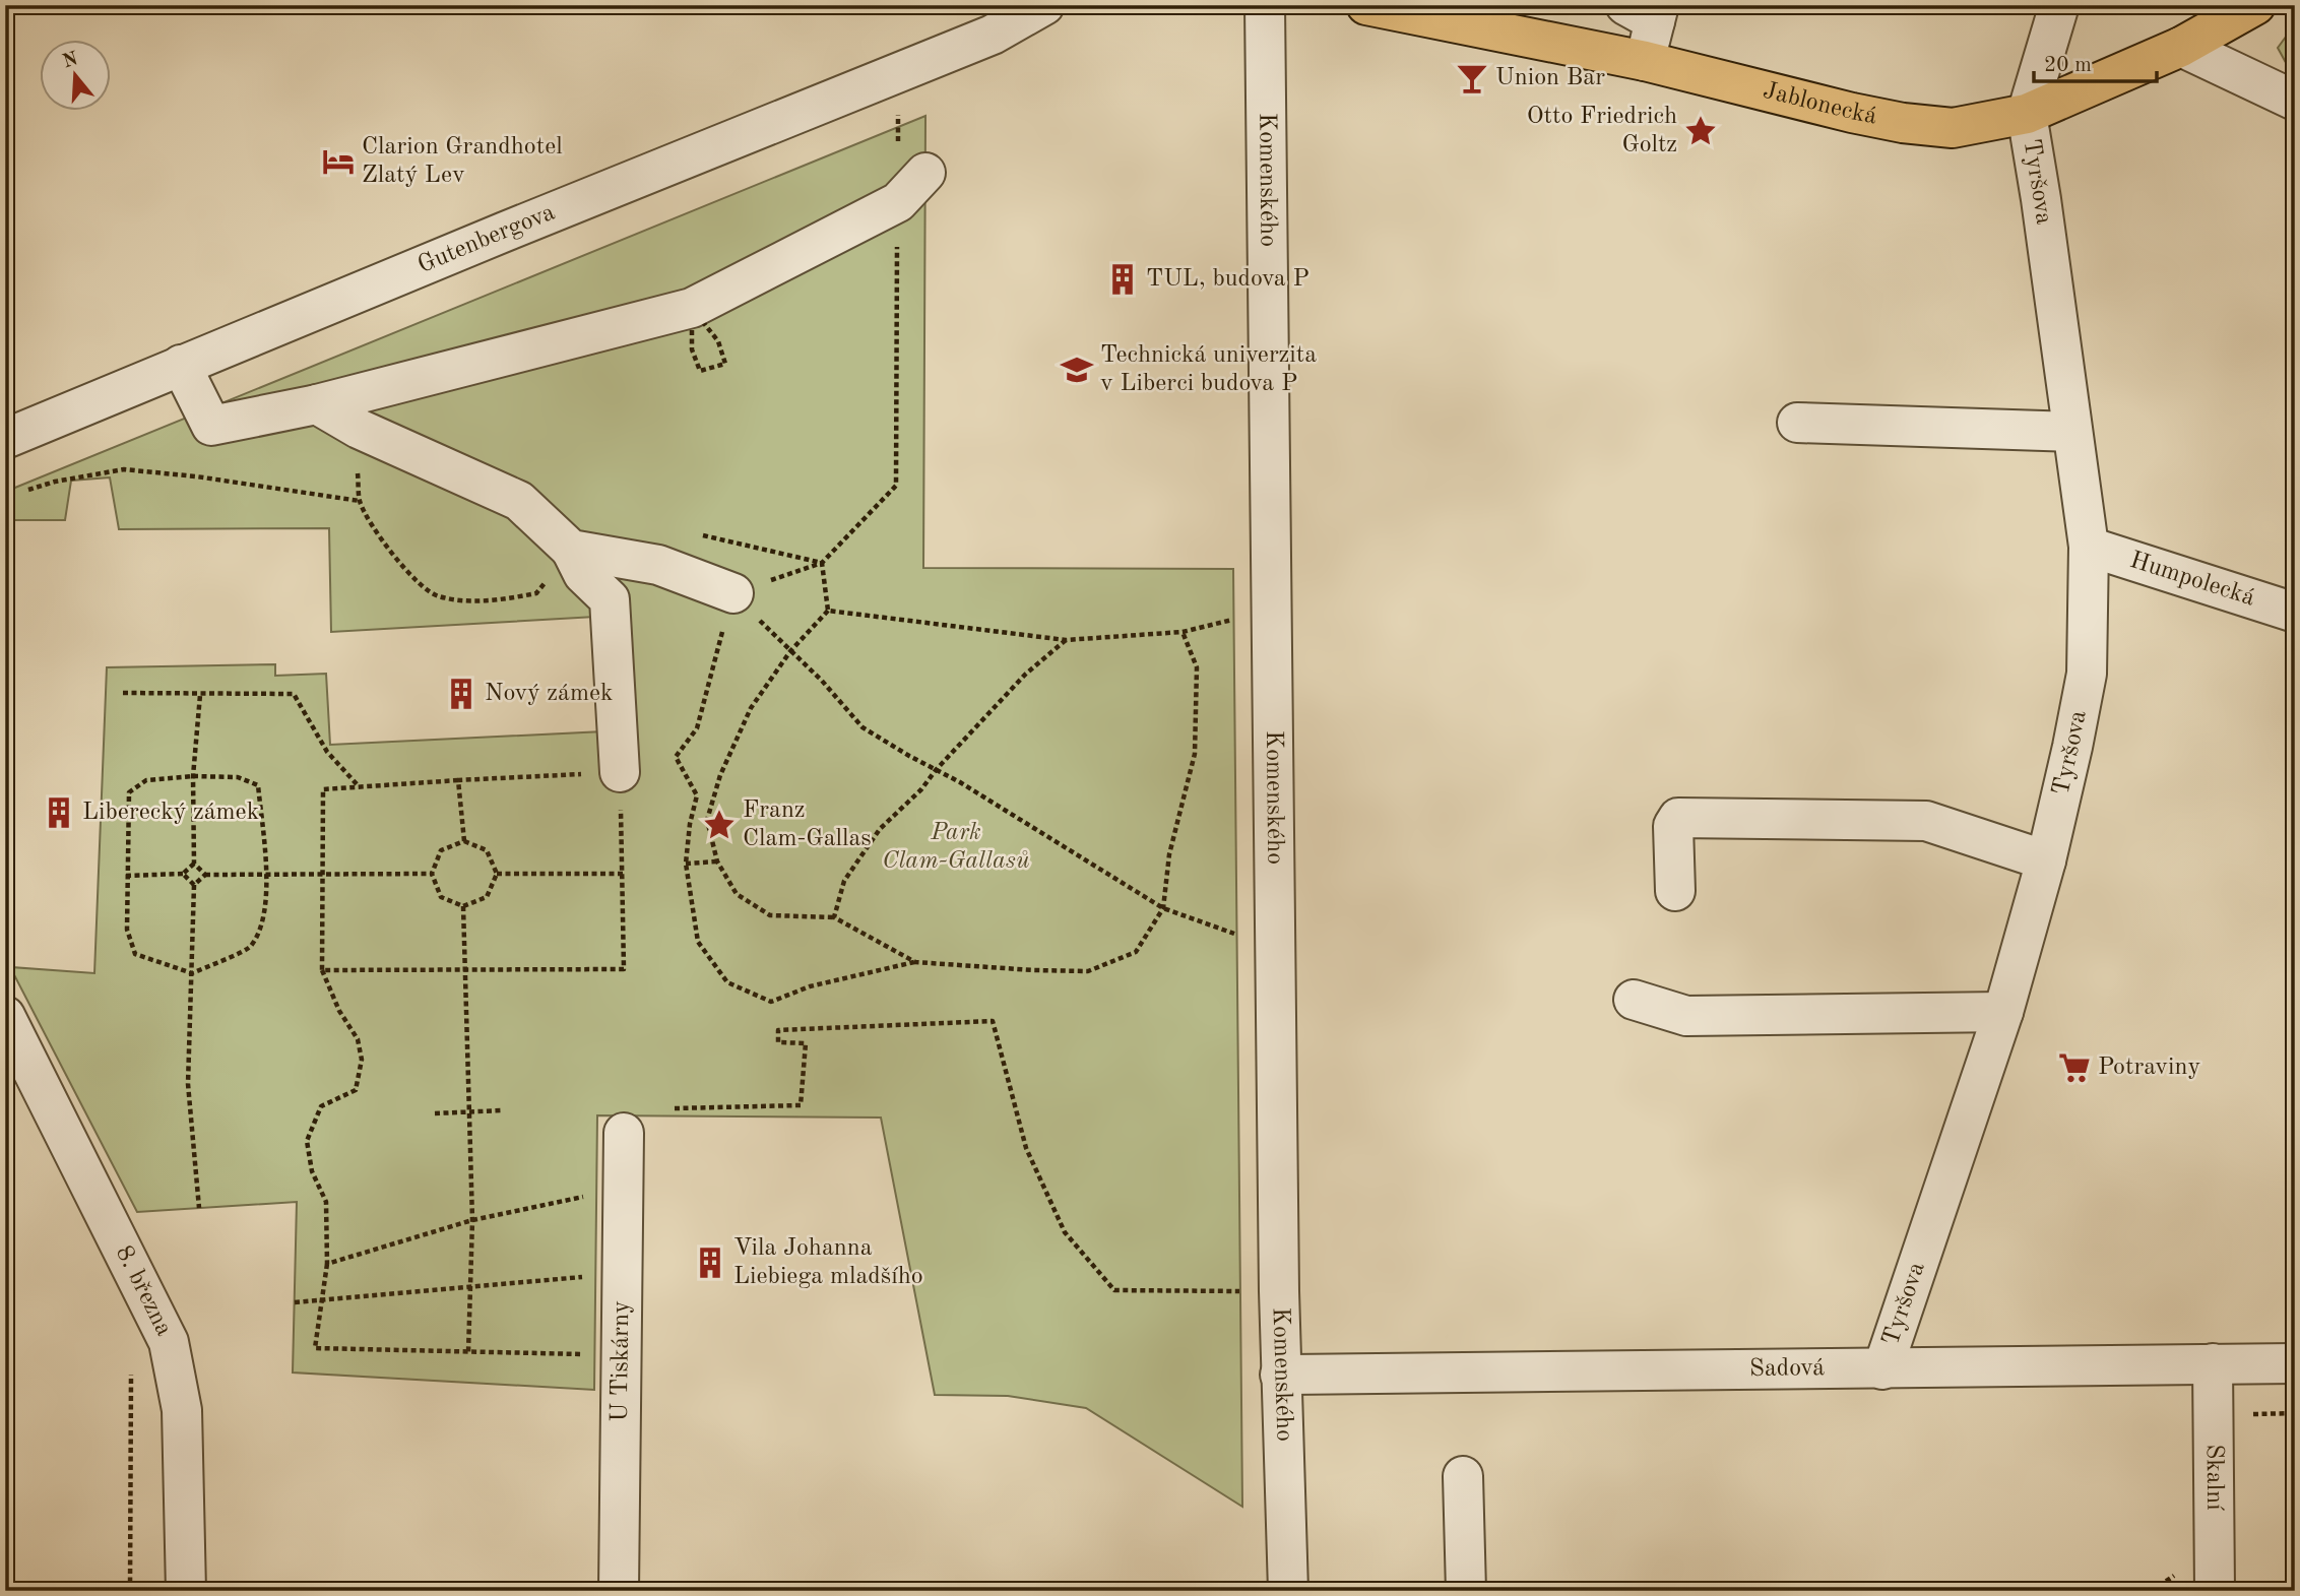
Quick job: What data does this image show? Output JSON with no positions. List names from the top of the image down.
{
  "streets": {
    "main road": ["Jablonecká"],
    "street": [
      "Komenského",
      "Tyršova",
      "Gutenbergova",
      "Humpolecká",
      "8. března",
      "U Tiskárny",
      "Sadová",
      "Skalní"
    ]
  },
  "crossings": [
    ["Jablonecká", "Tyršova"],
    ["Komenského", "Sadová"],
    ["Tyršova", "Humpolecká"],
    ["Tyršova", "Sadová"],
    ["Sadová", "Skalní"]
  ],
  "parks": ["Park Clam-Gallasů"],
  "places": {
    "bar": ["Union Bar"],
    "place": ["Otto Friedrich Goltz", "Franz Clam-Gallas"],
    "hotel": ["Clarion Grandhotel Zlatý Lev"],
    "building": [
      "TUL, budova P",
      "Nový zámek",
      "Liberecký zámek",
      "Vila Johanna Liebiega mladšího"
    ],
    "school or university": ["Technická univerzita v Liberci budova P"],
    "supermarket": ["Potraviny"]
  },
  "scale_bar": "20 m",
  "north": "top"
}
